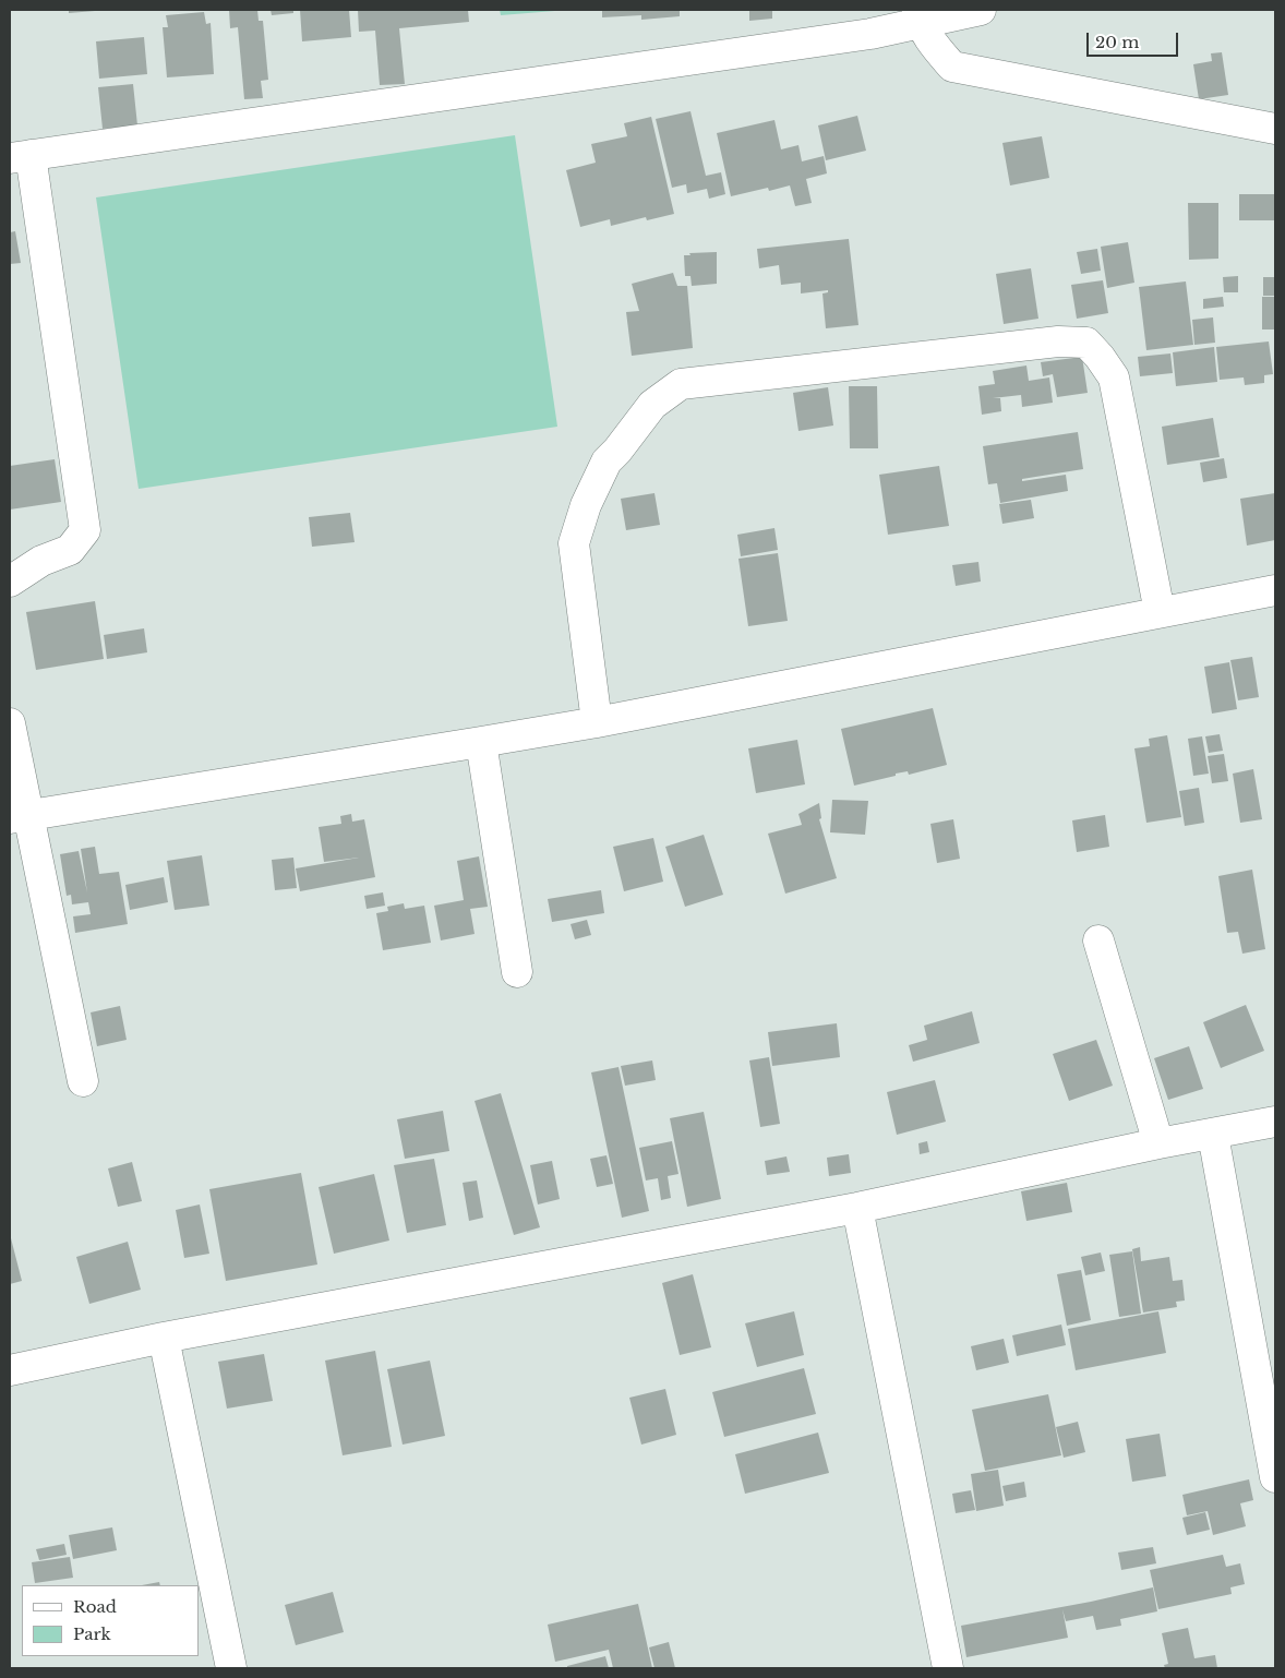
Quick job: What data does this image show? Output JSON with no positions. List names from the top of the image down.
{
  "legend": ["Road", "Park"],
  "scale_bar": "20 m"
}
